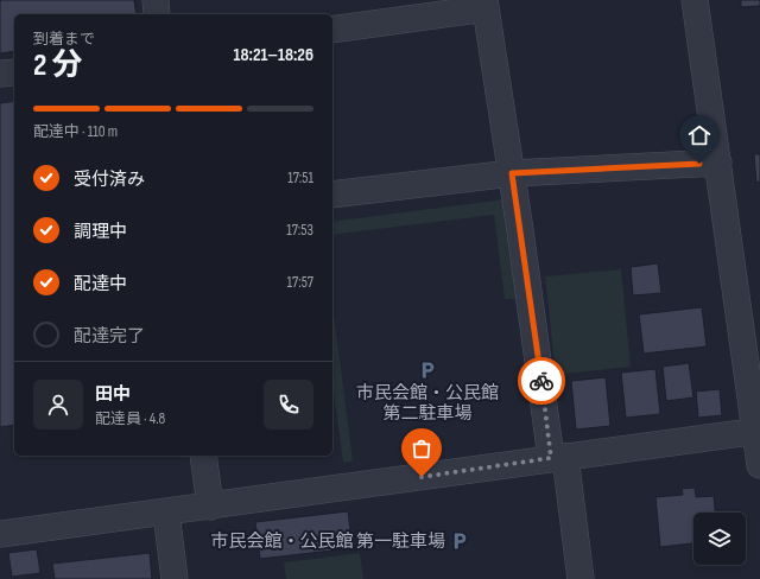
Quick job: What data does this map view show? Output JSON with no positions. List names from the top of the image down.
{
  "places": {
    "parking": ["市民会館・公民館 第二駐車場", "市民会館・公民館 第一駐車場"]
  },
  "page": {
    "heading": ["2 分", "到着まで", "18:21–18:26"],
    "panel": ["田中", "配達員 · 4.8"],
    "bar": "配達中 · 110 m",
    "list": [
      ["受付済み", "17:51"],
      ["調理中", "17:53"],
      ["配達中", "17:57"],
      "配達完了"
    ]
  }
}
